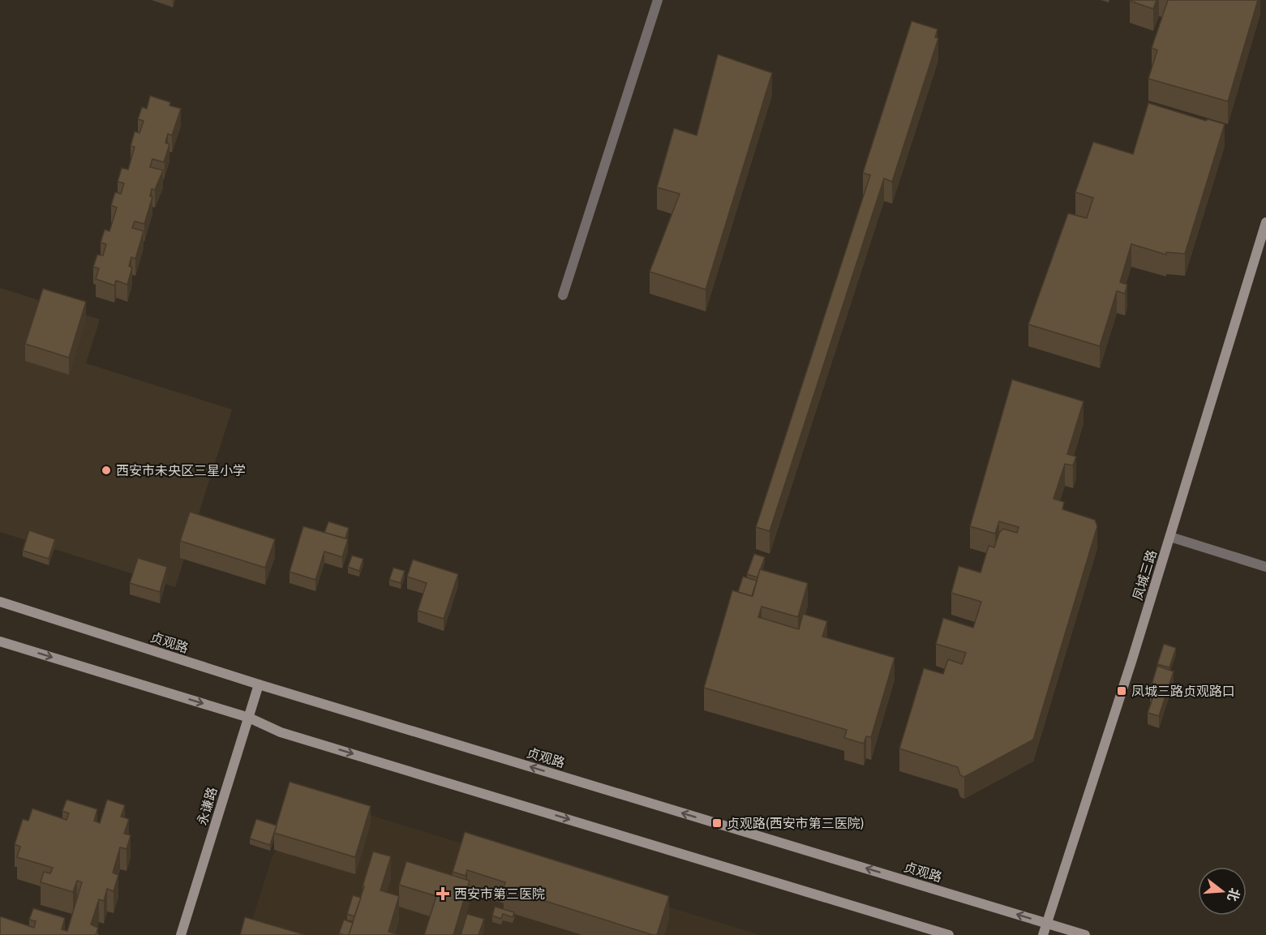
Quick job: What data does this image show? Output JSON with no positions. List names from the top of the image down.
{
  "streets": {
    "main road": ["凤城三路", "贞观路", "永谦路"]
  },
  "crossings": [
    ["凤城三路", "贞观路"],
    ["贞观路", "永谦路"]
  ],
  "places": {
    "other": ["西安市未央区三星小学"],
    "transit": ["凤城三路贞观路口", "贞观路(西安市第三医院)"],
    "health": ["西安市第三医院"]
  },
  "north": "right"
}
